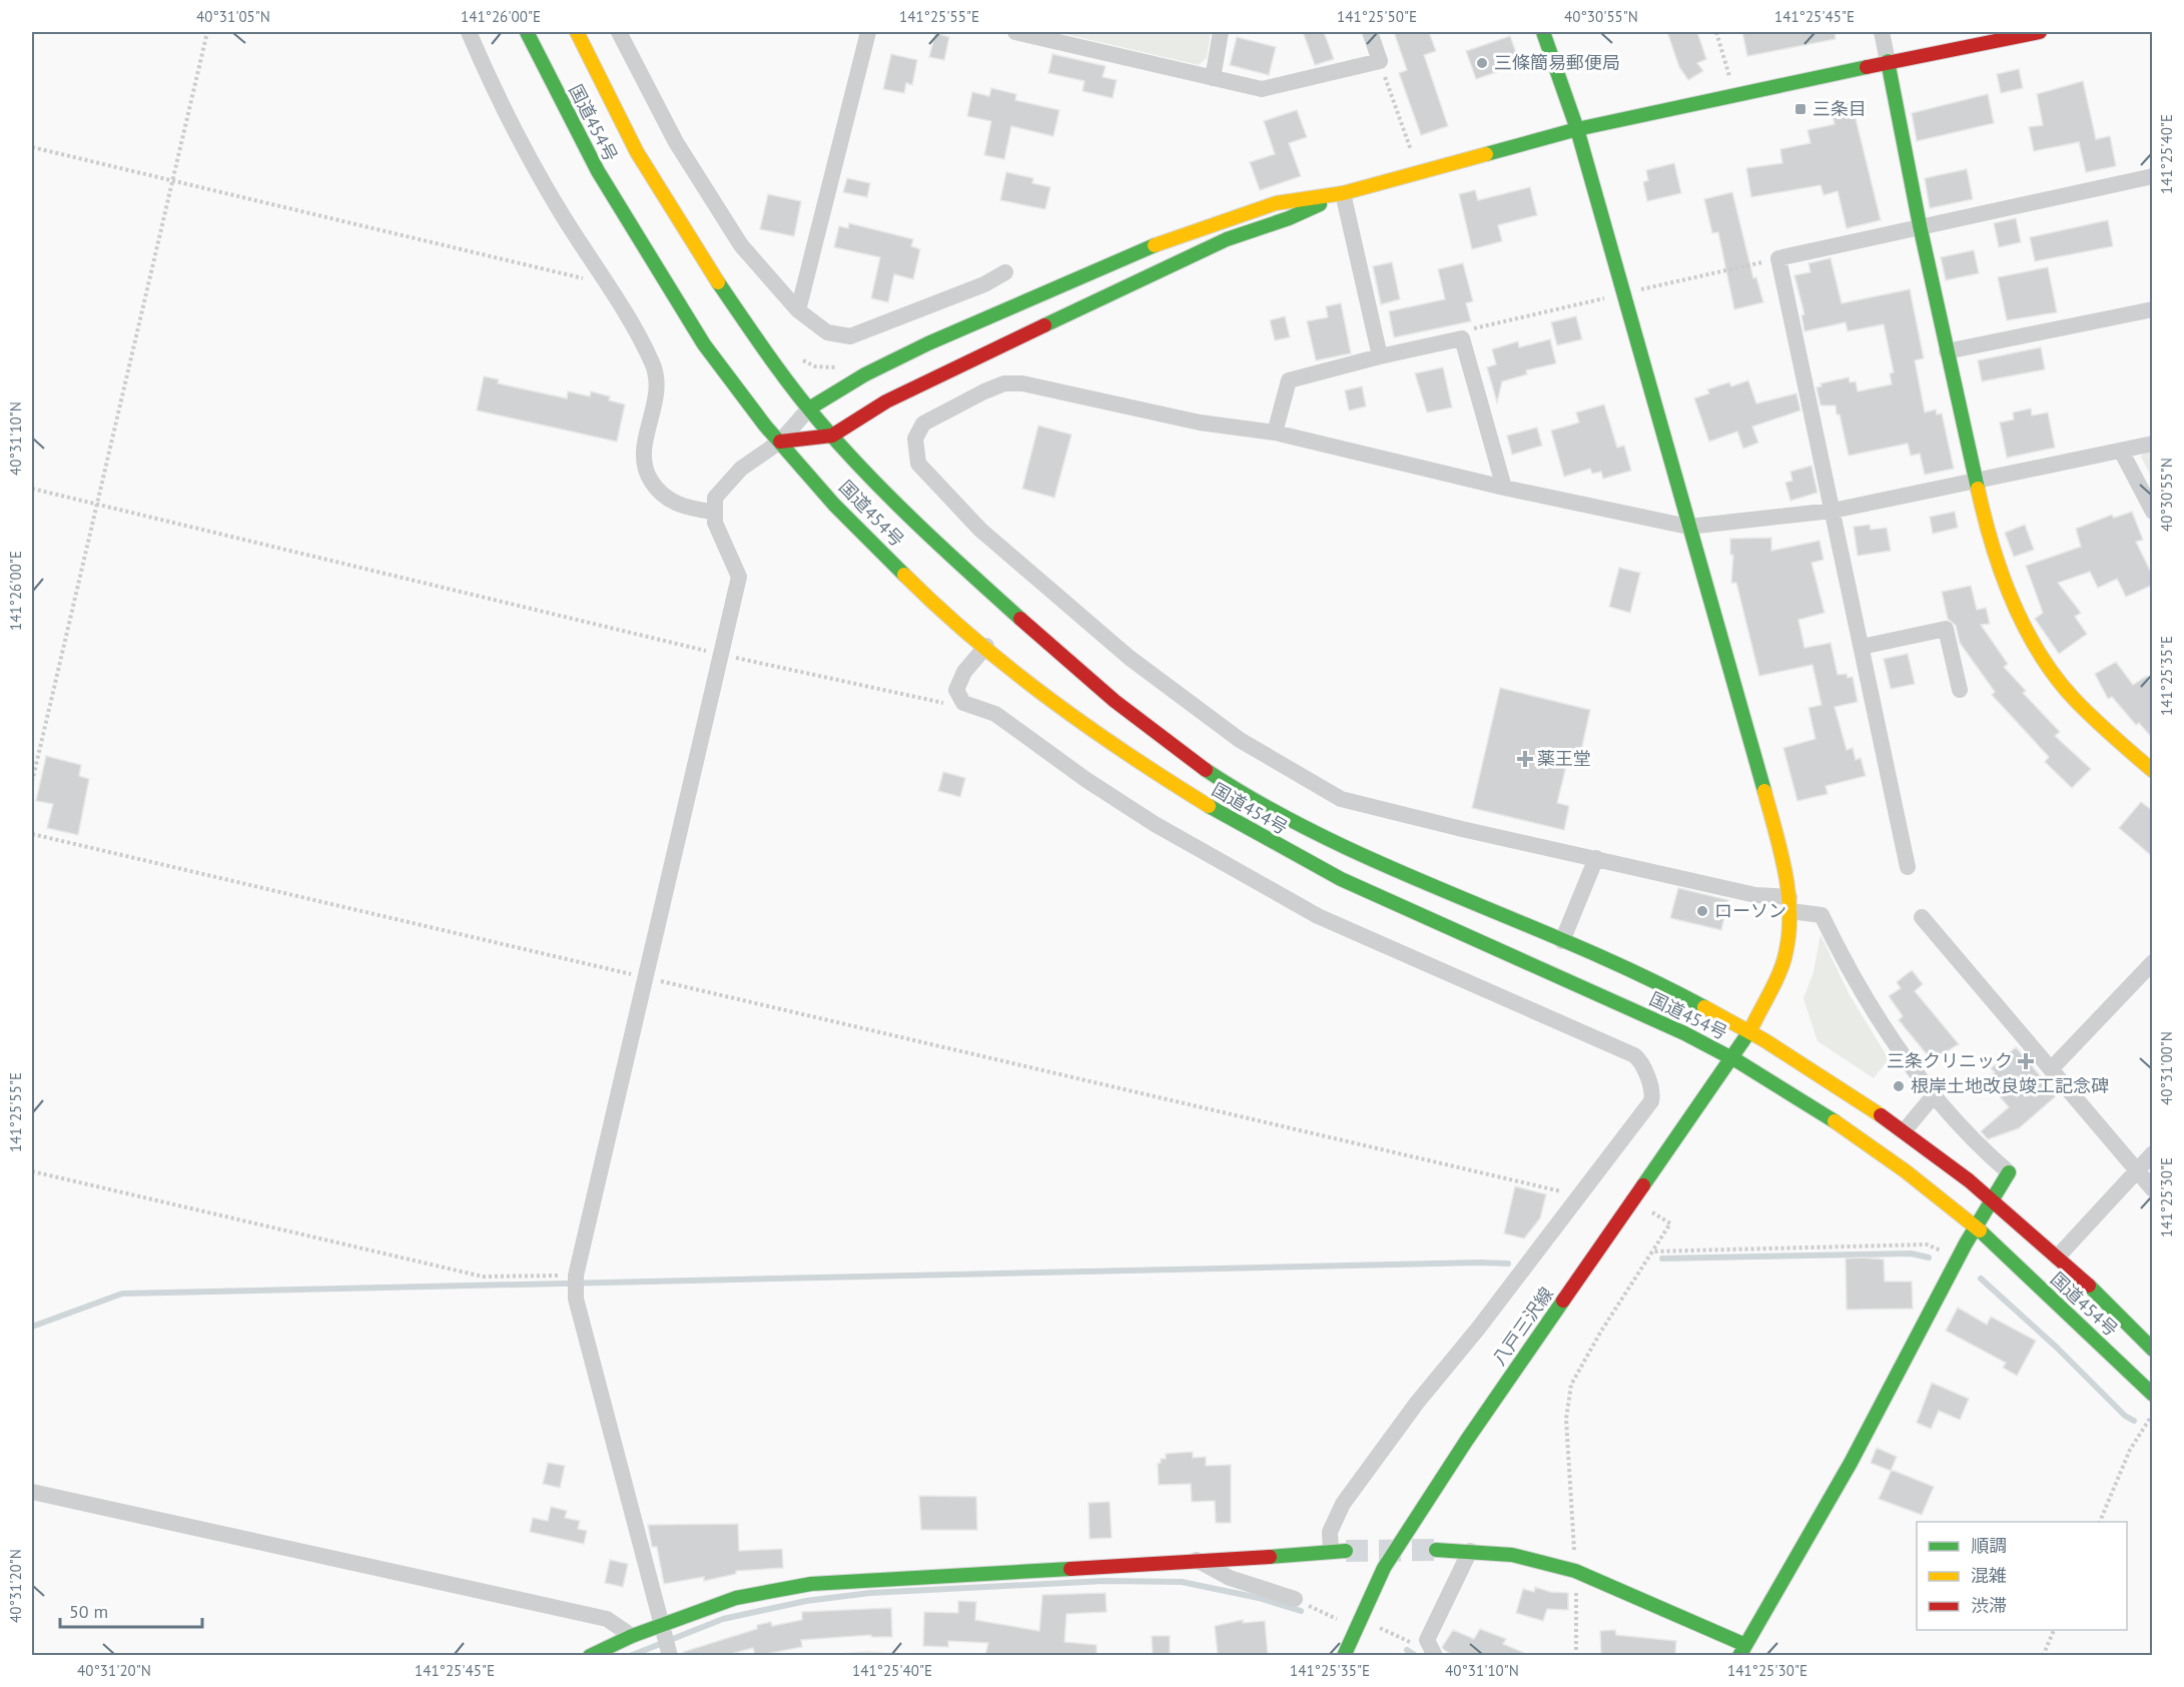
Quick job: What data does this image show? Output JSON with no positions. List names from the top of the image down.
{
  "streets": {
    "main road": ["国道454号", "八戸三沢線"]
  },
  "crossings": [
    ["国道454号", "八戸三沢線"]
  ],
  "places": {
    "other": ["三條簡易郵便局", "ローソン", "根岸土地改良竣工記念碑"],
    "transit": ["三条目"],
    "health": ["薬王堂", "三条クリニック"]
  },
  "legend": ["順調", "混雑", "渋滞"],
  "scale_bar": "50 m",
  "coordinates": [
    "40°31'05\"N",
    "141°26'00\"E",
    "141°25'55\"E",
    "141°25'50\"E",
    "40°30'55\"N",
    "141°25'45\"E",
    "141°25'40\"E",
    "40°31'10\"N",
    "141°25'35\"E",
    "40°31'00\"N",
    "141°25'30\"E",
    "40°31'20\"N"
  ]
}
